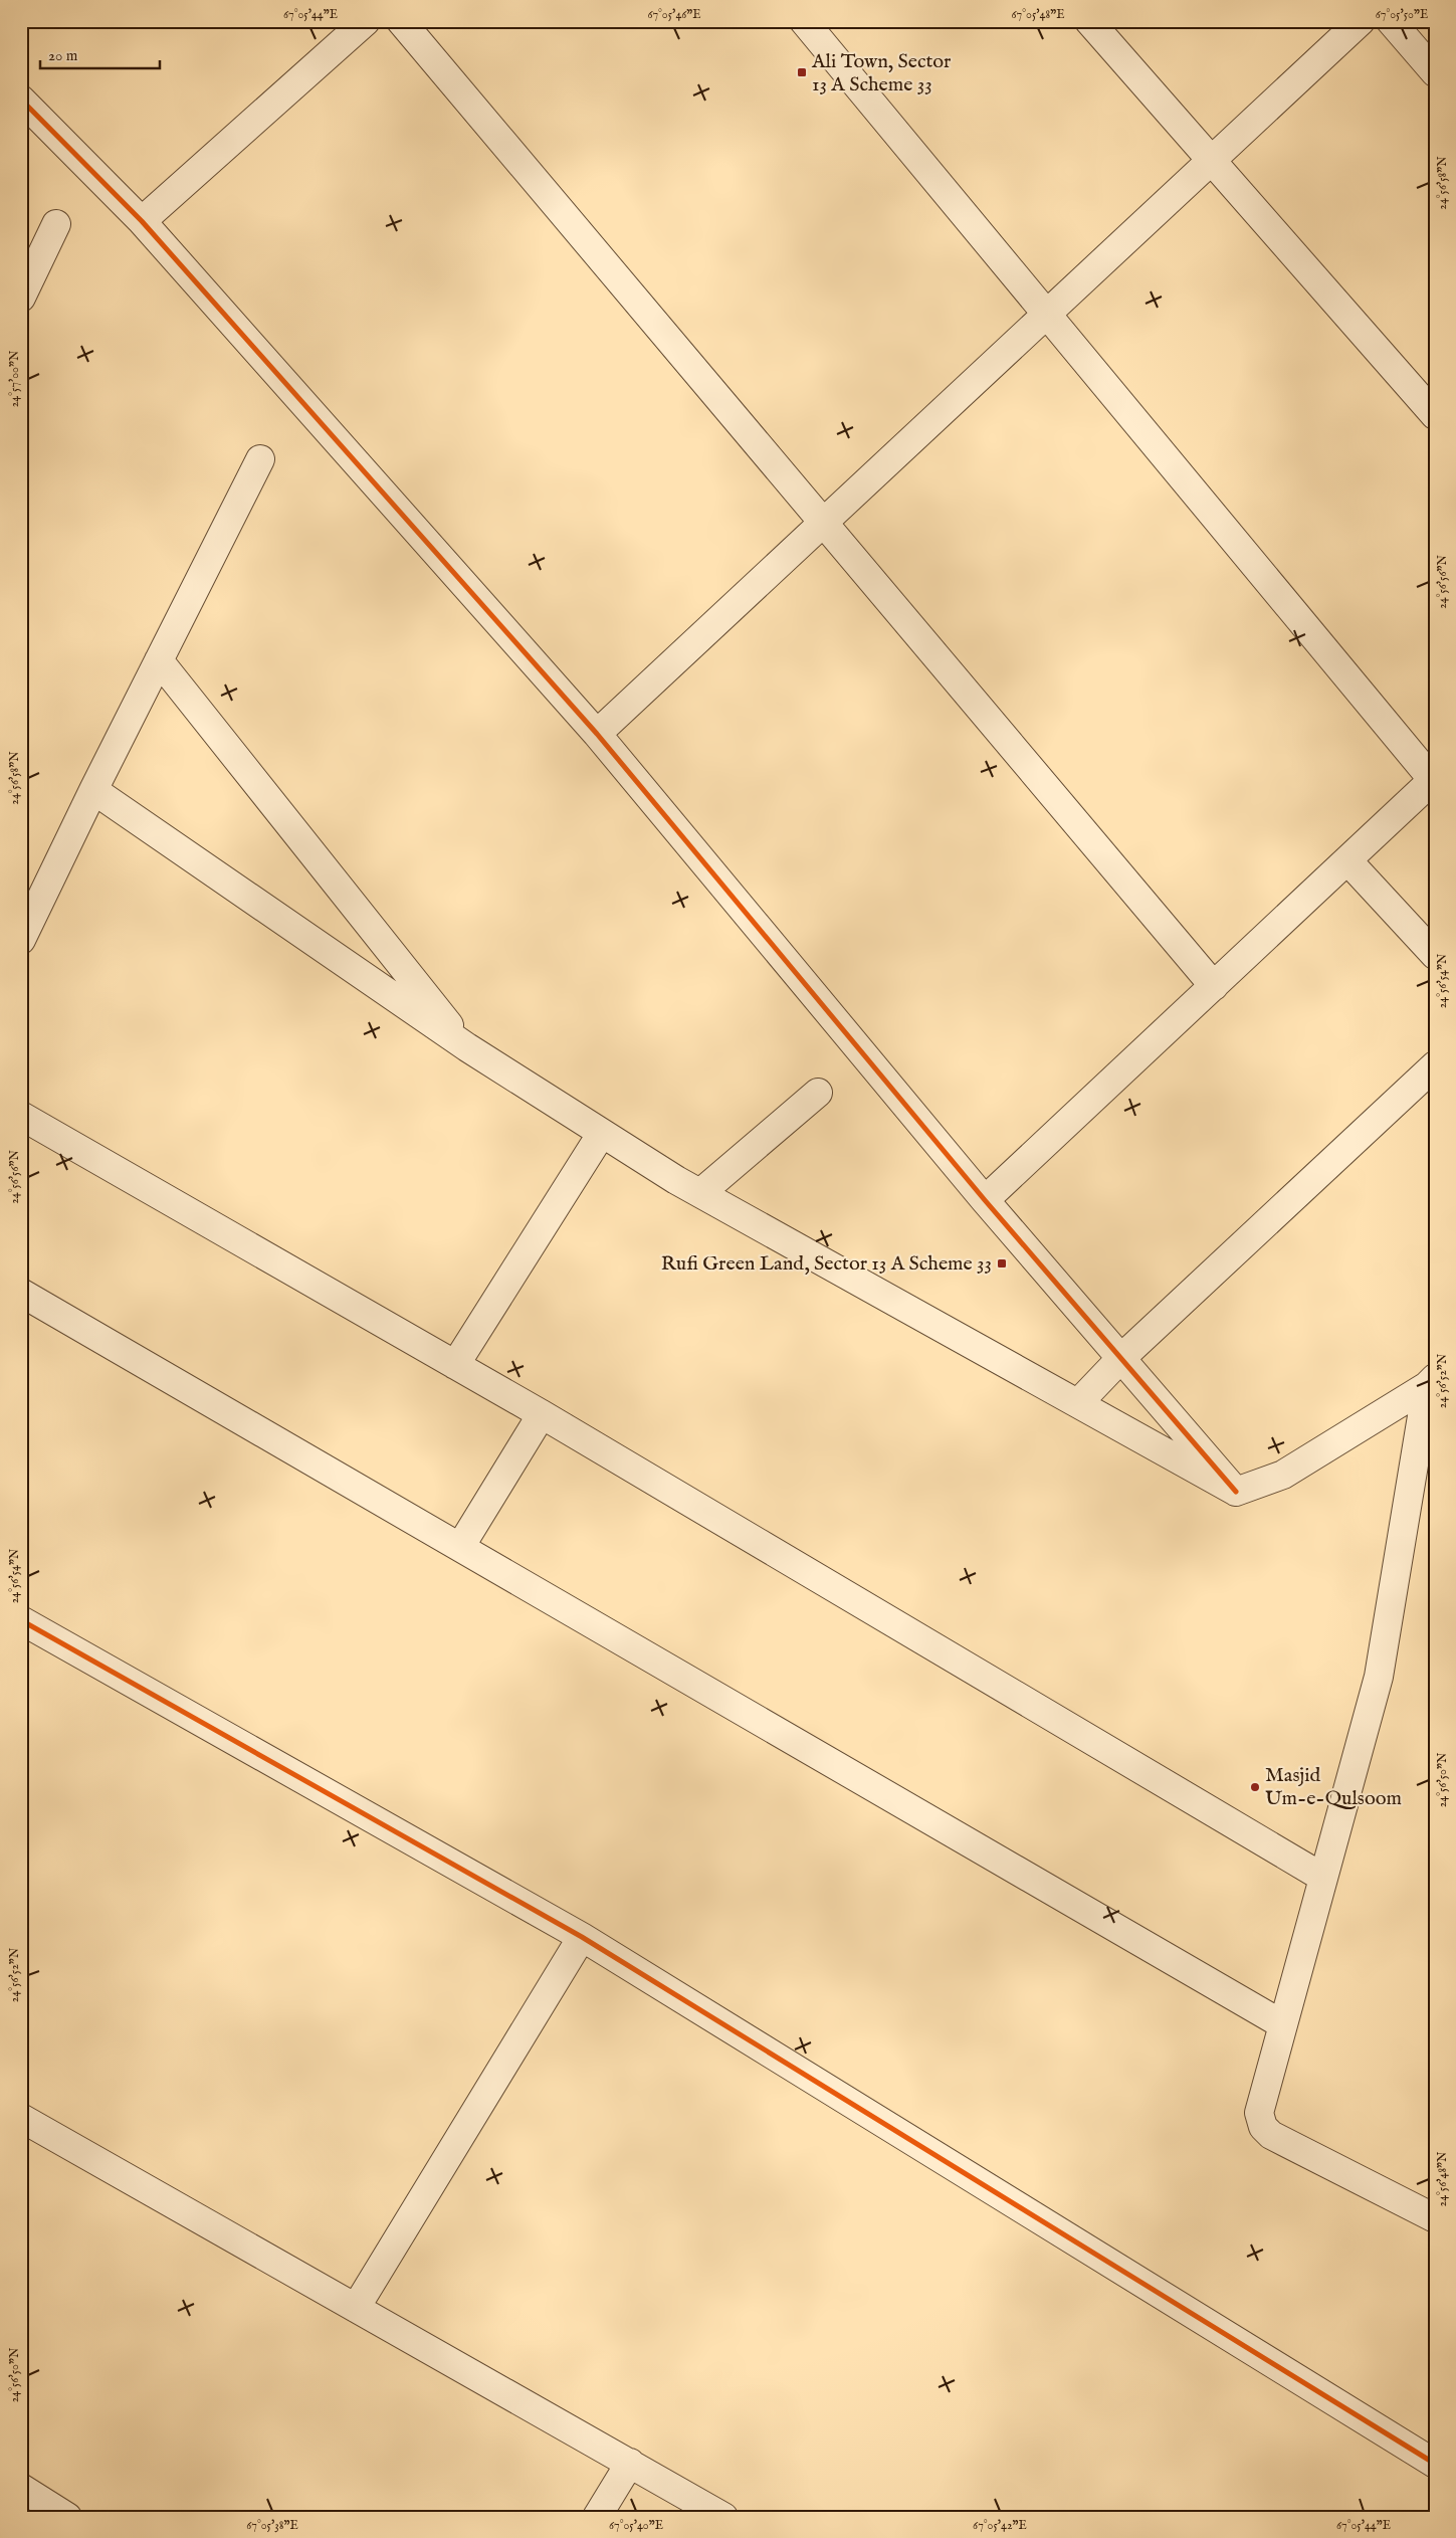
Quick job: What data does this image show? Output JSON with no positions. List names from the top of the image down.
{
  "places": {
    "transit": ["Ali Town, Sector 13 A Scheme 33", "Rufi Green Land, Sector 13 A Scheme 33"],
    "other": ["Masjid Um-e-Qulsoom"]
  },
  "scale_bar": "20 m",
  "coordinates": [
    "67°05'44\"E",
    "67°05'46\"E",
    "67°05'48\"E",
    "67°05'50\"E",
    "24°56'58\"N",
    "24°57'00\"N",
    "24°56'56\"N",
    "24°56'54\"N",
    "24°56'52\"N",
    "24°56'50\"N",
    "24°56'48\"N",
    "67°05'38\"E",
    "67°05'40\"E",
    "67°05'42\"E"
  ]
}
